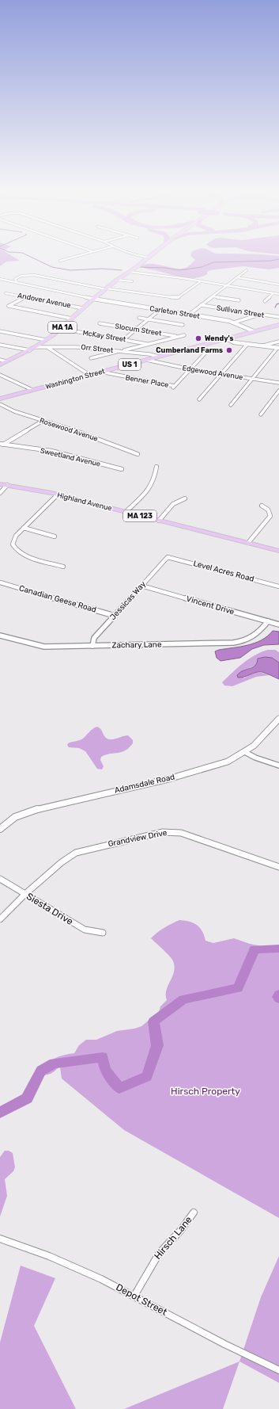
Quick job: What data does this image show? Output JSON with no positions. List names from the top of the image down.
{
  "streets": {
    "main road": [
      "MA 1A",
      "US 1",
      "Washington Street",
      "Highland Avenue",
      "MA 123"
    ],
    "street": [
      "Andover Avenue",
      "Sullivan Street",
      "Carleton Street",
      "Slocum Street",
      "McKay Street",
      "Orr Street",
      "Edgewood Avenue",
      "Benner Place",
      "Rosewood Avenue",
      "Sweetland Avenue",
      "Level Acres Road",
      "Canadian Geese Road",
      "Jessicas Way",
      "Vincent Drive",
      "Zachary Lane",
      "Adamsdale Road",
      "Grandview Drive",
      "Siesta Drive",
      "Hirsch Lane",
      "Depot Street"
    ]
  },
  "crossings": [
    ["Andover Avenue", "MA 1A"],
    ["Carleton Street", "MA 1A"],
    ["Carleton Street", "Washington Street"],
    ["MA 1A", "McKay Street"],
    ["MA 1A", "Orr Street"],
    ["Orr Street", "Washington Street"],
    ["Edgewood Avenue", "Washington Street"],
    ["Edgewood Avenue", "Benner Place"],
    ["Washington Street", "Benner Place"],
    ["Level Acres Road", "Jessicas Way"],
    ["Canadian Geese Road", "Jessicas Way"],
    ["Jessicas Way", "Vincent Drive"],
    ["Jessicas Way", "Zachary Lane"],
    ["Vincent Drive", "Zachary Lane"],
    ["Grandview Drive", "Siesta Drive"],
    ["Hirsch Lane", "Depot Street"]
  ],
  "parks": ["Hirsch Property"],
  "places": ["Wendy's", "Cumberland Farms"]
}
